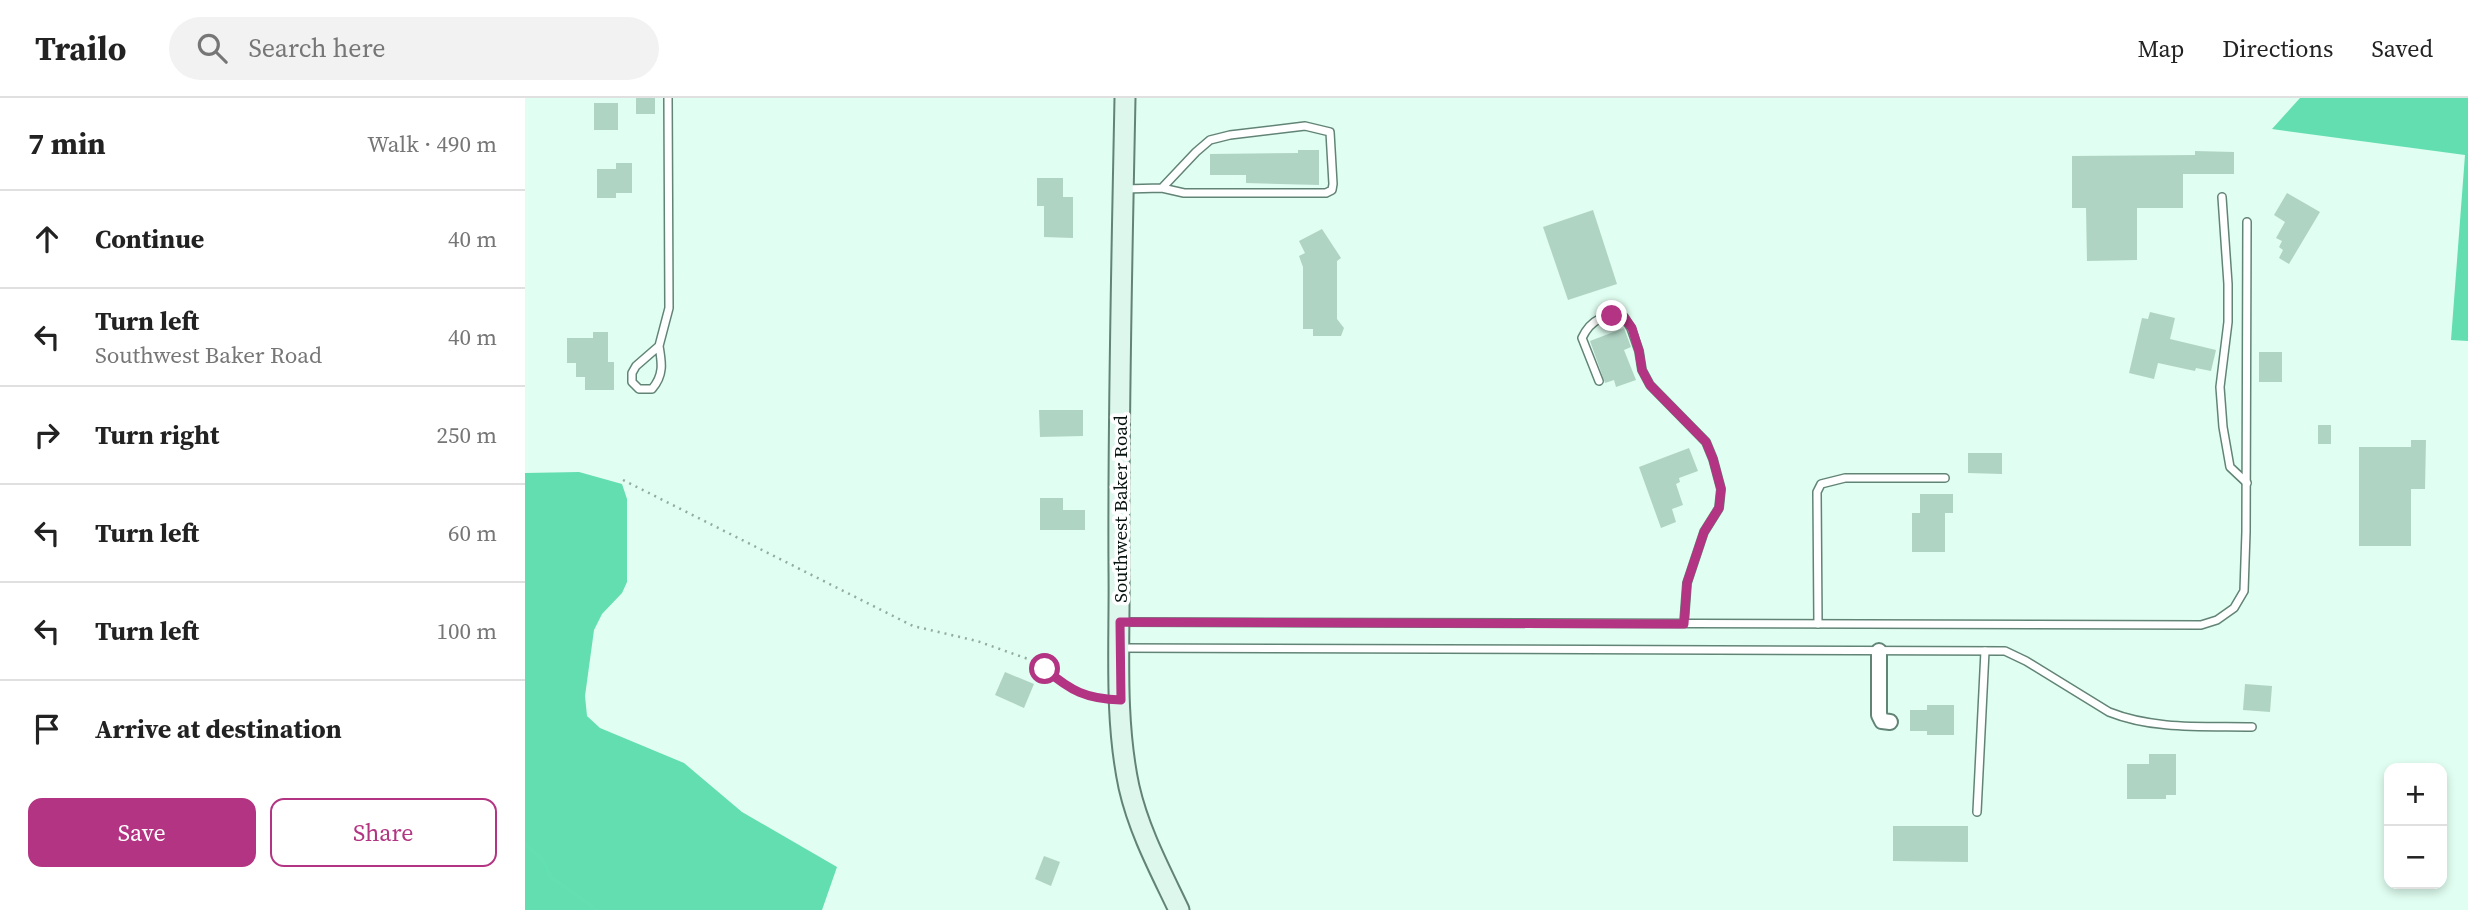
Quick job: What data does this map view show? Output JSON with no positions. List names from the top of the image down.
{
  "streets": {
    "main road": ["Southwest Baker Road"]
  },
  "page": {
    "header": "Trailo",
    "search": "Search here",
    "nav": ["Map", "Directions", "Saved"],
    "heading": ["7 min", "Walk · 490 m"],
    "list": [
      ["Continue", "40 m"],
      ["Turn left", "Southwest Baker Road", "40 m"],
      ["Turn right", "250 m"],
      ["Turn left", "60 m"],
      ["Turn left", "100 m"],
      "Arrive at destination"
    ],
    "map_buttons": ["+", "−"],
    "buttons": ["Save", "Share"]
  }
}
